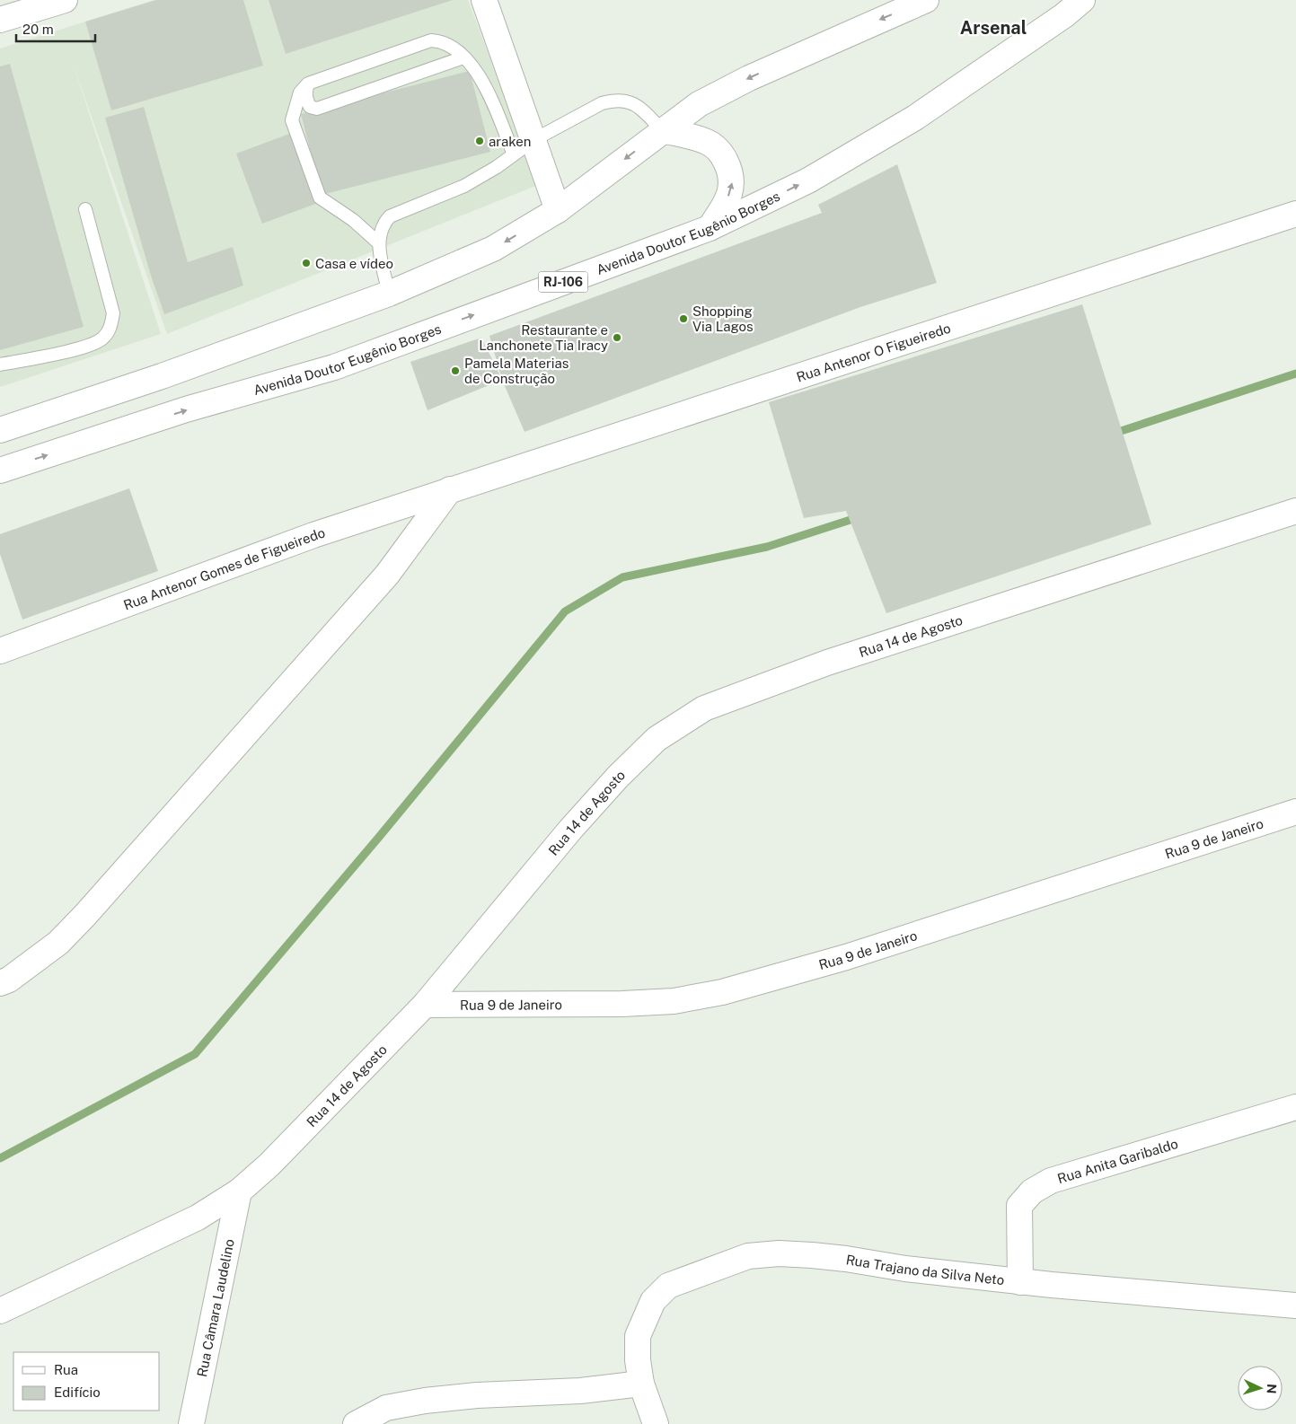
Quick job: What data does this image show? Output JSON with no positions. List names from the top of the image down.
{
  "streets": {
    "main road": [
      "Avenida Doutor Eugênio Borges",
      "RJ-106",
      "Rua Antenor O Figueiredo",
      "Rua Antenor Gomes de Figueiredo",
      "Rua 14 de Agosto",
      "Rua 9 de Janeiro",
      "Rua Anita Garibaldo",
      "Rua Trajano da Silva Neto",
      "Rua Câmara Laudelino"
    ]
  },
  "crossings": [
    ["Rua Antenor O Figueiredo", "Rua Antenor Gomes de Figueiredo"],
    ["Rua 14 de Agosto", "Rua 9 de Janeiro"],
    ["Rua 14 de Agosto", "Rua Câmara Laudelino"],
    ["Rua Anita Garibaldo", "Rua Trajano da Silva Neto"]
  ],
  "districts": ["Arsenal"],
  "places": [
    "araken",
    "Casa e vídeo",
    "Shopping Via Lagos",
    "Restaurante e Lanchonete Tia Iracy",
    "Pamela Materias de Construção"
  ],
  "legend": ["Rua", "Edifício"],
  "scale_bar": "20 m",
  "north": "right"
}
